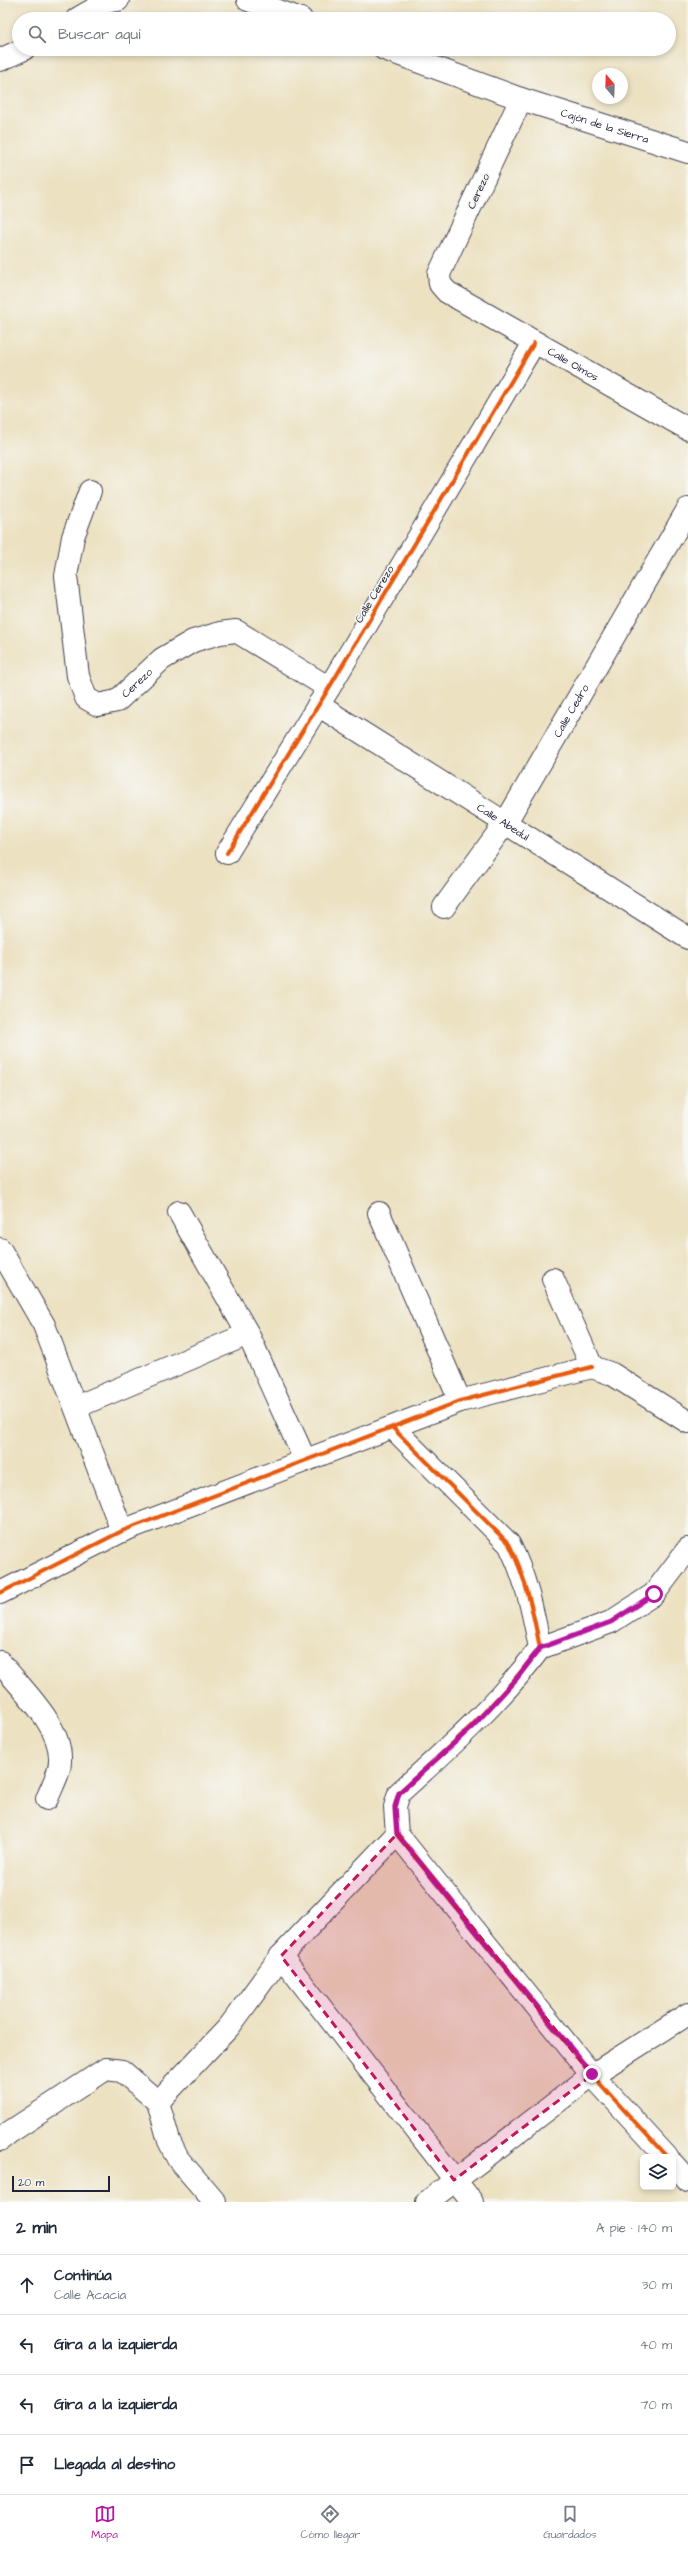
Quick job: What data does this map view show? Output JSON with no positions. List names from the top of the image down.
{
  "streets": {
    "street": [
      "Cajón de la Sierra",
      "Cerezo",
      "Calle Olmos",
      "Calle Cerezo",
      "Calle Cedro",
      "Calle Abedul"
    ]
  },
  "crossings": [
    ["Cajón de la Sierra", "Cerezo"],
    ["Cerezo", "Calle Olmos"],
    ["Cerezo", "Calle Cerezo"],
    ["Cerezo", "Calle Abedul"],
    ["Calle Olmos", "Calle Cerezo"],
    ["Calle Cerezo", "Calle Abedul"],
    ["Calle Cedro", "Calle Abedul"]
  ],
  "scale_bar": "20 m",
  "north": "top",
  "page": {
    "search": "Buscar aquí",
    "scale": "20 m",
    "heading": ["2 min", "A pie · 140 m"],
    "list": [
      ["Continúa", "Calle Acacia", "30 m"],
      ["Gira a la izquierda", "40 m"],
      ["Gira a la izquierda", "70 m"],
      "Llegada al destino"
    ],
    "nav": ["Mapa", "Cómo llegar", "Guardados"]
  }
}
